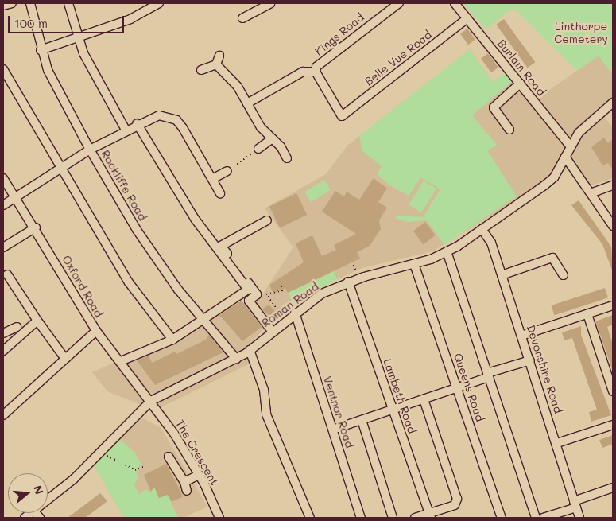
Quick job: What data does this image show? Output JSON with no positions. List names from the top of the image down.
{
  "streets": {
    "street": [
      "Kings Road",
      "Belle Vue Road",
      "Burlam Road",
      "Rockliffe Road",
      "Oxford Road",
      "Roman Road",
      "Devonshire Road",
      "Queens Road",
      "Lambeth Road",
      "Ventnor Road",
      "The Crescent"
    ]
  },
  "crossings": [
    ["Kings Road", "Belle Vue Road"],
    ["Belle Vue Road", "Burlam Road"],
    ["Burlam Road", "Roman Road"],
    ["Rockliffe Road", "Roman Road"],
    ["Oxford Road", "Roman Road"],
    ["Oxford Road", "The Crescent"],
    ["Roman Road", "Devonshire Road"],
    ["Roman Road", "Queens Road"],
    ["Roman Road", "Lambeth Road"],
    ["Roman Road", "Ventnor Road"],
    ["Roman Road", "The Crescent"]
  ],
  "parks": ["Linthorpe Cemetery"],
  "scale_bar": "100 m",
  "north": "right"
}
